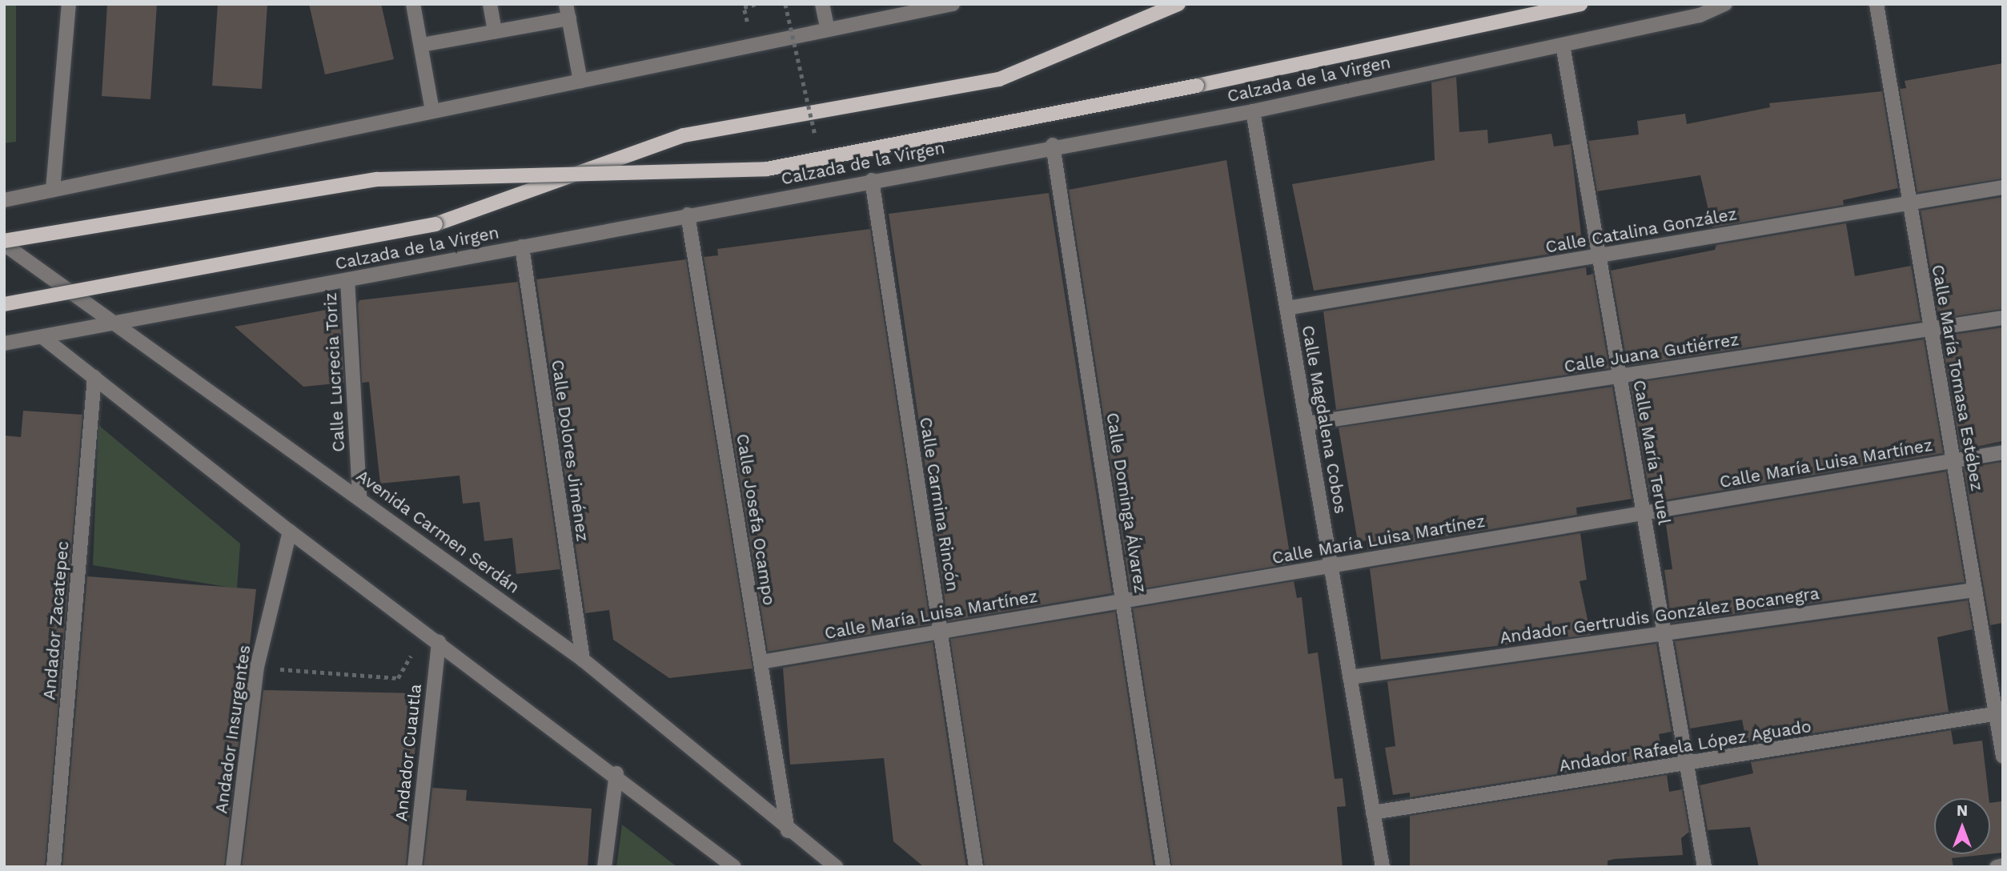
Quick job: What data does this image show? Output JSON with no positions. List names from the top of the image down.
{
  "streets": {
    "main road": ["Calzada de la Virgen"],
    "street": [
      "Calle Catalina González",
      "Calle Juana Gutiérrez",
      "Calle Lucrecia Toriz",
      "Calle María Tomasa Estébez",
      "Calle Magdalena Cobos",
      "Calle Dolores Jiménez",
      "Calle María Teruel",
      "Calle María Luisa Martínez",
      "Calle Dominga Álvarez",
      "Calle Carmina Rincón",
      "Calle Josefa Ocampo",
      "Avenida Carmen Serdán",
      "Andador Gertrudis González Bocanegra",
      "Andador Zacatepec",
      "Andador Insurgentes",
      "Andador Rafaela López Aguado",
      "Andador Cuautla"
    ]
  },
  "crossings": [
    ["Calzada de la Virgen", "Calle Lucrecia Toriz"],
    ["Calzada de la Virgen", "Calle Magdalena Cobos"],
    ["Calzada de la Virgen", "Calle Dolores Jiménez"],
    ["Calzada de la Virgen", "Calle María Teruel"],
    ["Calzada de la Virgen", "Calle Dominga Álvarez"],
    ["Calzada de la Virgen", "Calle Carmina Rincón"],
    ["Calzada de la Virgen", "Calle Josefa Ocampo"],
    ["Calzada de la Virgen", "Avenida Carmen Serdán"],
    ["Calle Catalina González", "Calle María Tomasa Estébez"],
    ["Calle Catalina González", "Calle Magdalena Cobos"],
    ["Calle Catalina González", "Calle María Teruel"],
    ["Calle Juana Gutiérrez", "Calle María Tomasa Estébez"],
    ["Calle Juana Gutiérrez", "Calle Magdalena Cobos"],
    ["Calle Juana Gutiérrez", "Calle María Teruel"],
    ["Calle Lucrecia Toriz", "Avenida Carmen Serdán"],
    ["Calle María Tomasa Estébez", "Calle María Luisa Martínez"],
    ["Calle María Tomasa Estébez", "Andador Gertrudis González Bocanegra"],
    ["Calle María Tomasa Estébez", "Andador Rafaela López Aguado"],
    ["Calle Magdalena Cobos", "Calle María Luisa Martínez"],
    ["Calle Magdalena Cobos", "Andador Gertrudis González Bocanegra"],
    ["Calle Magdalena Cobos", "Andador Rafaela López Aguado"],
    ["Calle Dolores Jiménez", "Avenida Carmen Serdán"],
    ["Calle María Teruel", "Calle María Luisa Martínez"],
    ["Calle María Teruel", "Andador Gertrudis González Bocanegra"],
    ["Calle María Teruel", "Andador Rafaela López Aguado"],
    ["Calle María Luisa Martínez", "Calle Dominga Álvarez"],
    ["Calle María Luisa Martínez", "Calle Carmina Rincón"],
    ["Calle María Luisa Martínez", "Calle Josefa Ocampo"],
    ["Calle Josefa Ocampo", "Avenida Carmen Serdán"]
  ],
  "north": "top"
}
